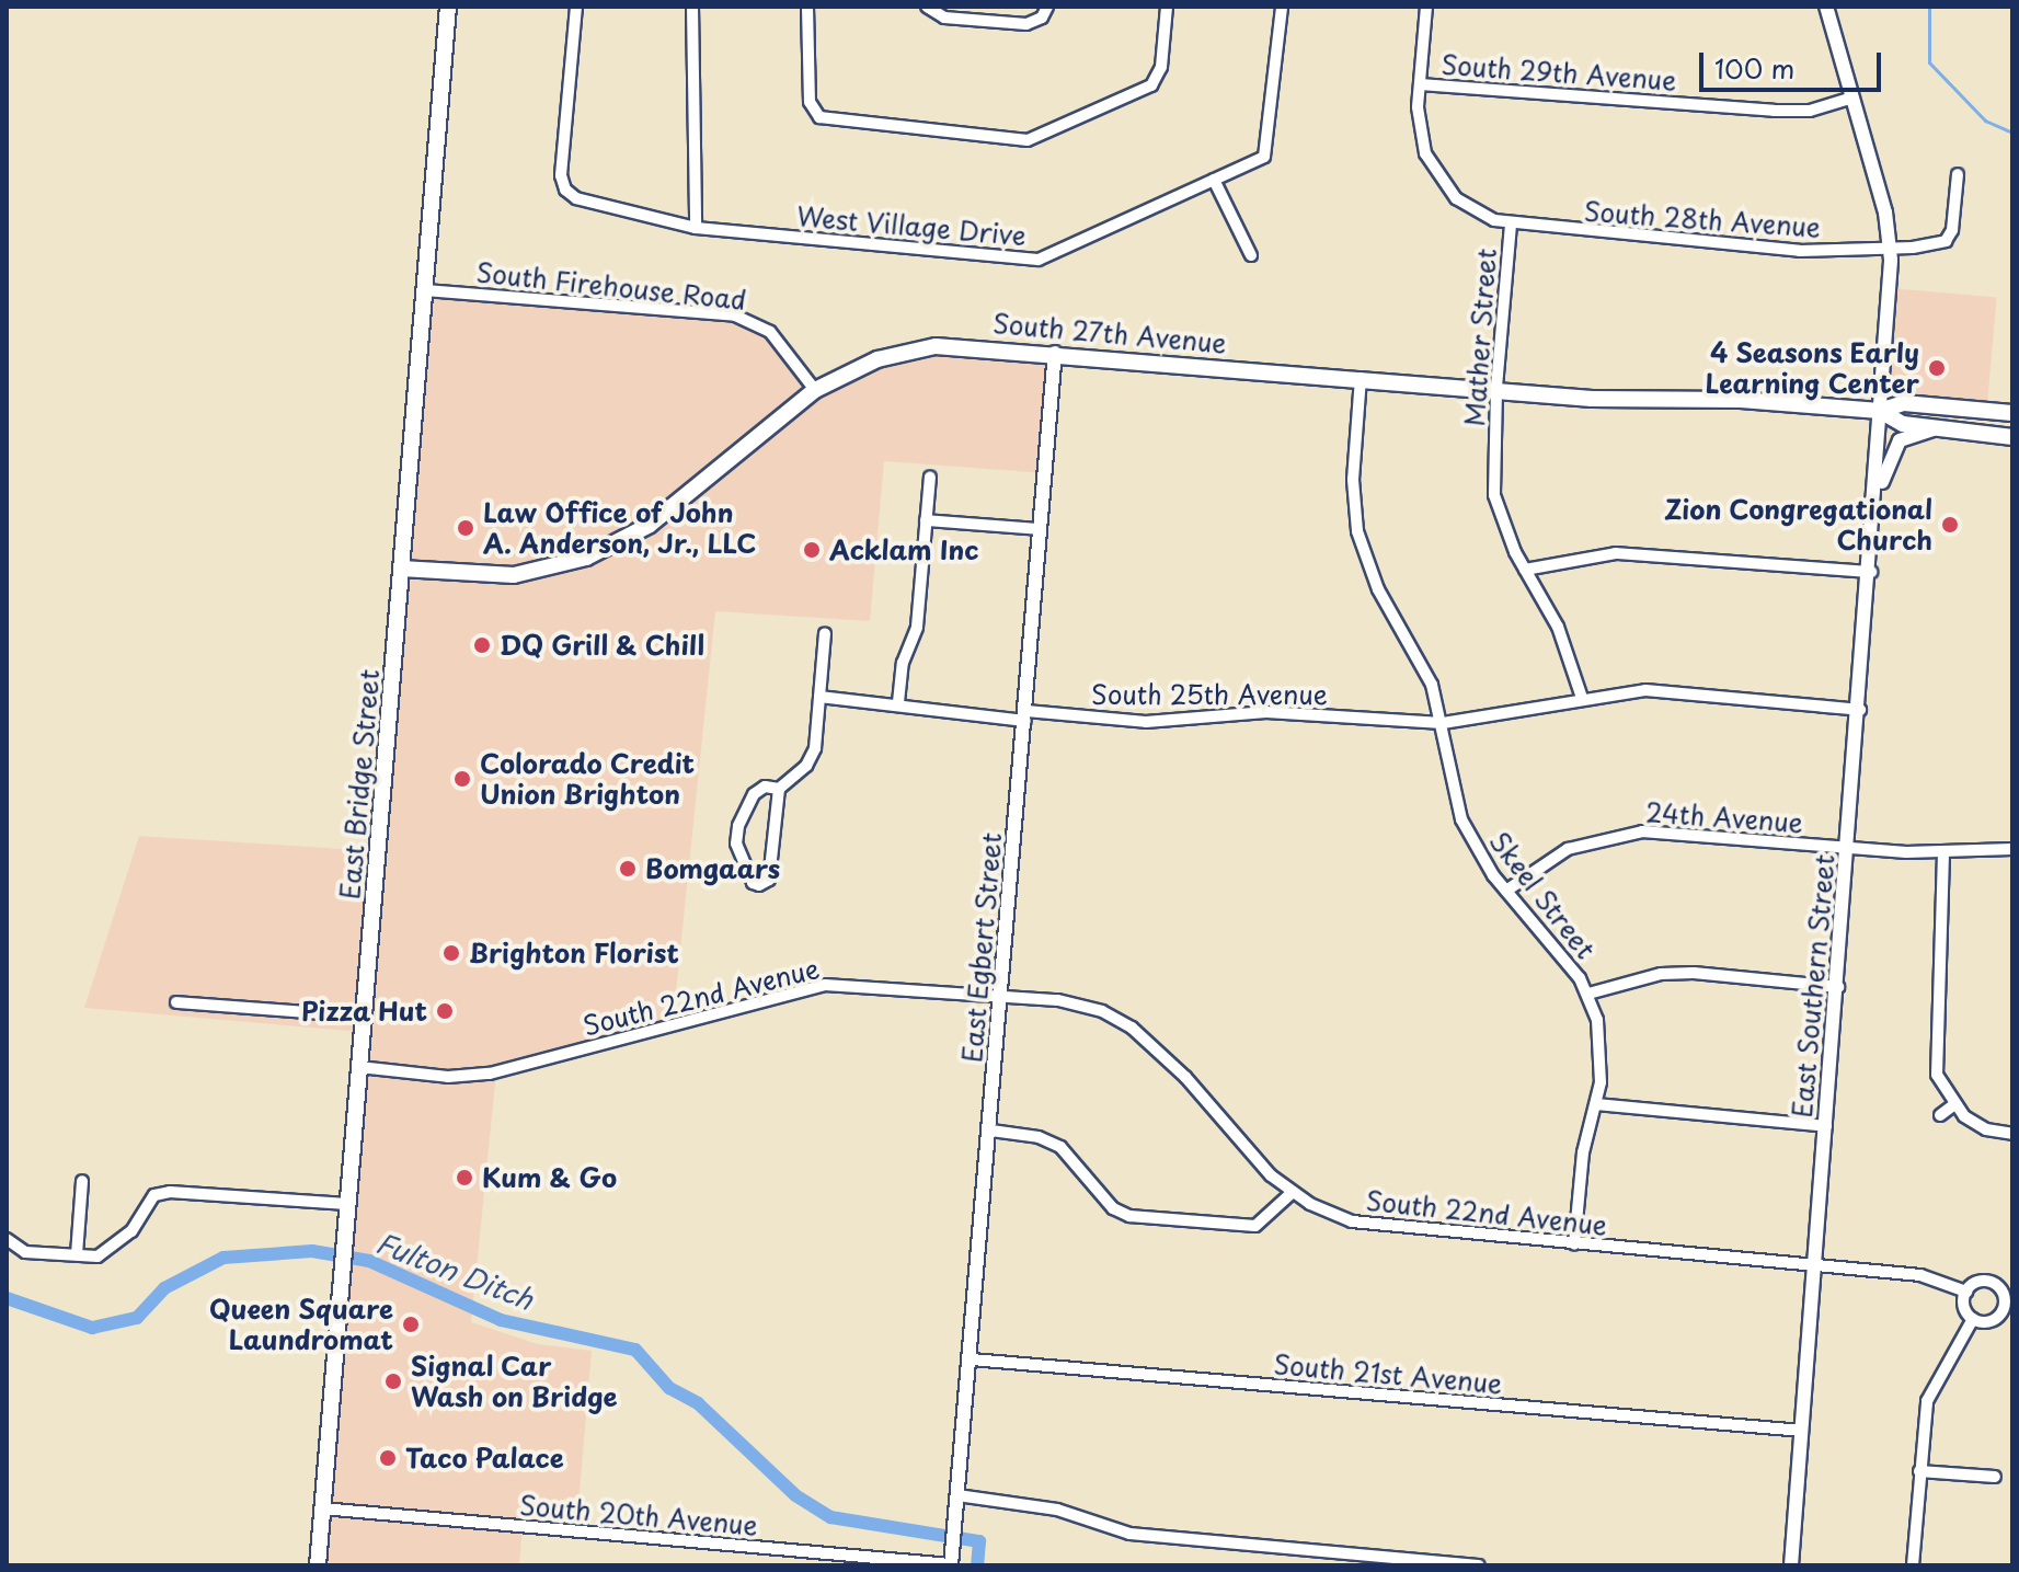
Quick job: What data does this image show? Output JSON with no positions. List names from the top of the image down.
{
  "streets": {
    "main road": ["South 27th Avenue", "East Bridge Street"],
    "street": [
      "South 29th Avenue",
      "South 28th Avenue",
      "West Village Drive",
      "South Firehouse Road",
      "Mather Street",
      "South 25th Avenue",
      "24th Avenue",
      "Skeel Street",
      "East Egbert Street",
      "East Southern Street",
      "South 22nd Avenue",
      "South 21st Avenue",
      "South 20th Avenue"
    ]
  },
  "crossings": [
    ["South 29th Avenue", "Mather Street"],
    ["South 29th Avenue", "East Southern Street"],
    ["South 28th Avenue", "Mather Street"],
    ["South 28th Avenue", "East Southern Street"],
    ["South Firehouse Road", "South 27th Avenue"],
    ["South Firehouse Road", "East Bridge Street"],
    ["South 27th Avenue", "Mather Street"],
    ["South 27th Avenue", "East Bridge Street"],
    ["South 27th Avenue", "Skeel Street"],
    ["South 27th Avenue", "East Egbert Street"],
    ["South 27th Avenue", "East Southern Street"],
    ["Mather Street", "South 25th Avenue"],
    ["South 25th Avenue", "Skeel Street"],
    ["South 25th Avenue", "East Egbert Street"],
    ["South 25th Avenue", "East Southern Street"],
    ["East Bridge Street", "South 22nd Avenue"],
    ["East Bridge Street", "South 20th Avenue"],
    ["24th Avenue", "Skeel Street"],
    ["24th Avenue", "East Southern Street"],
    ["Skeel Street", "South 22nd Avenue"],
    ["East Egbert Street", "South 22nd Avenue"],
    ["East Egbert Street", "South 21st Avenue"],
    ["East Egbert Street", "South 20th Avenue"],
    ["East Southern Street", "South 22nd Avenue"],
    ["East Southern Street", "South 21st Avenue"]
  ],
  "water": ["Fulton Ditch"],
  "places": [
    "4 Seasons Early Learning Center",
    "Zion Congregational Church",
    "Law Office of John A. Anderson, Jr., LLC",
    "Acklam Inc",
    "DQ Grill & Chill",
    "Colorado Credit Union Brighton",
    "Bomgaars",
    "Brighton Florist",
    "Pizza Hut",
    "Kum & Go",
    "Queen Square Laundromat",
    "Signal Car Wash on Bridge",
    "Taco Palace"
  ],
  "scale_bar": "100 m"
}
